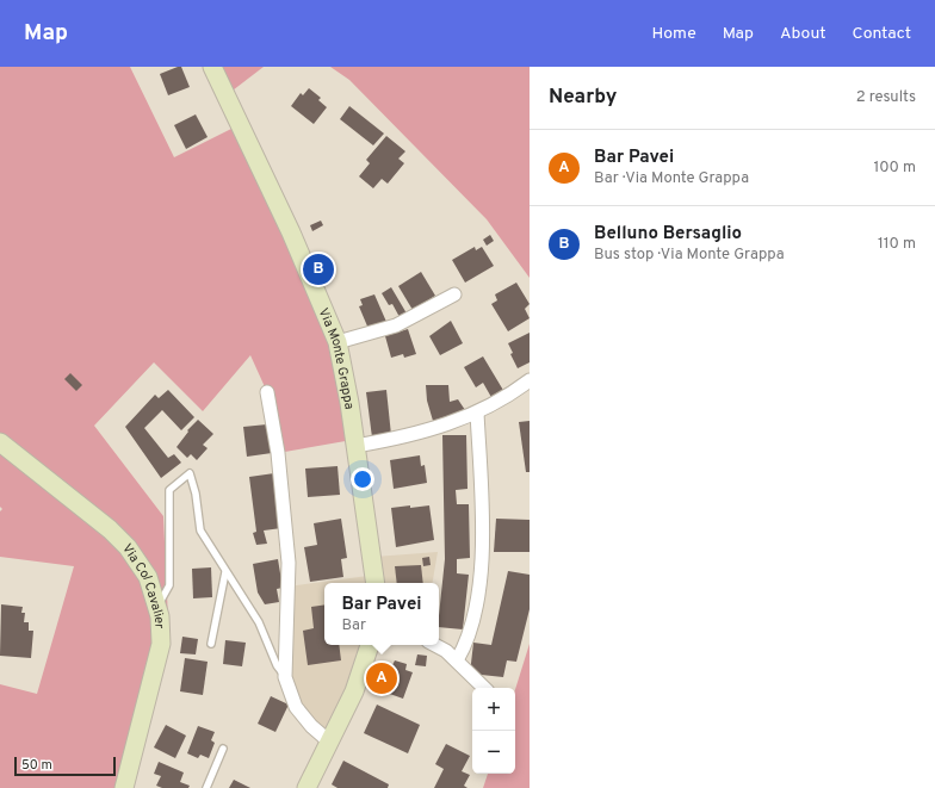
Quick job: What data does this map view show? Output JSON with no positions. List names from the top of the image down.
{
  "streets": {
    "street": ["Via Monte Grappa", "Via Col Cavalier"]
  },
  "scale_bar": "50 m",
  "page": {
    "header": "Map",
    "nav": [
      "Home",
      "Map",
      "About",
      "Contact"
    ],
    "heading": ["Nearby", "2 results"],
    "list": [
      {
        "mark": "A",
        "name": "Bar Pavei",
        "note": "Bar · Via Monte Grappa",
        "value": "100 m"
      },
      {
        "mark": "B",
        "name": "Belluno Bersaglio",
        "note": "Bus stop · Via Monte Grappa",
        "value": "110 m"
      }
    ],
    "pins": ["B", "A"],
    "popup": ["Bar Pavei", "Bar"],
    "map_buttons": ["+", "−"],
    "scale": "50 m"
  }
}
